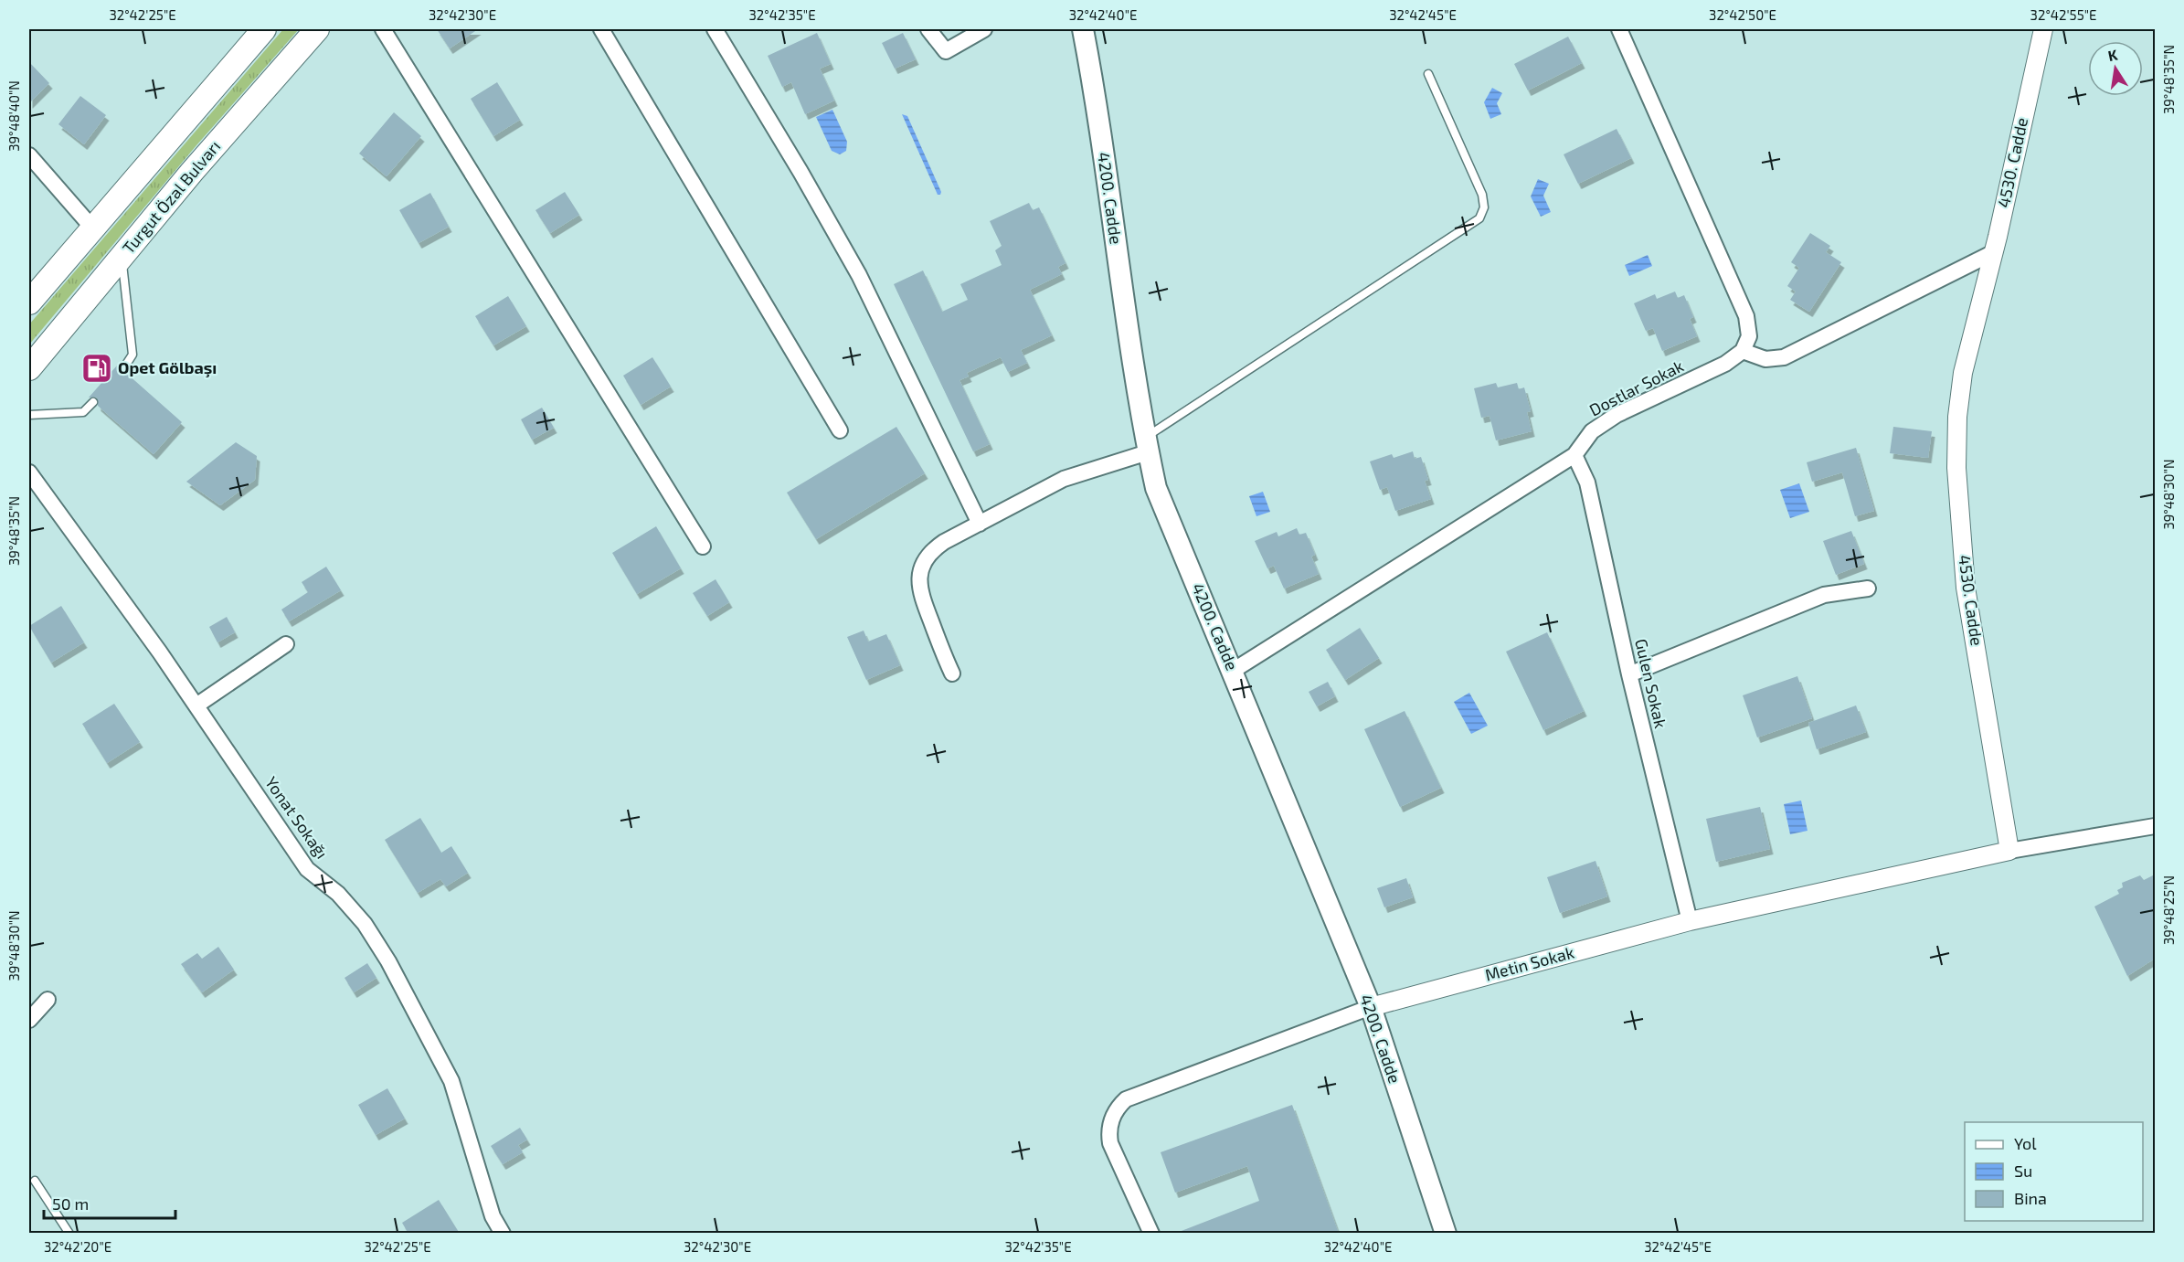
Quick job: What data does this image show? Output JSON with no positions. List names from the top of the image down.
{
  "streets": {
    "main road": ["Turgut Özal Bulvarı", "4200. Cadde"],
    "street": [
      "4530. Cadde",
      "Dostlar Sokak",
      "Gulen Sokak",
      "Yonat Sokağı",
      "Metin Sokak"
    ]
  },
  "crossings": [
    ["4200. Cadde", "Dostlar Sokak"],
    ["4200. Cadde", "Metin Sokak"],
    ["Dostlar Sokak", "Gulen Sokak"],
    ["Gulen Sokak", "Metin Sokak"]
  ],
  "places": {
    "fuel station": ["Opet Gölbaşı"]
  },
  "legend": ["Yol", "Su", "Bina"],
  "scale_bar": "50 m",
  "north": "top",
  "coordinates": [
    "32°42'25\"E",
    "32°42'30\"E",
    "32°42'35\"E",
    "32°42'40\"E",
    "32°42'45\"E",
    "32°42'50\"E",
    "32°42'55\"E",
    "39°48'35\"N",
    "39°48'40\"N",
    "39°48'30\"N",
    "39°48'25\"N",
    "32°42'20\"E"
  ]
}
